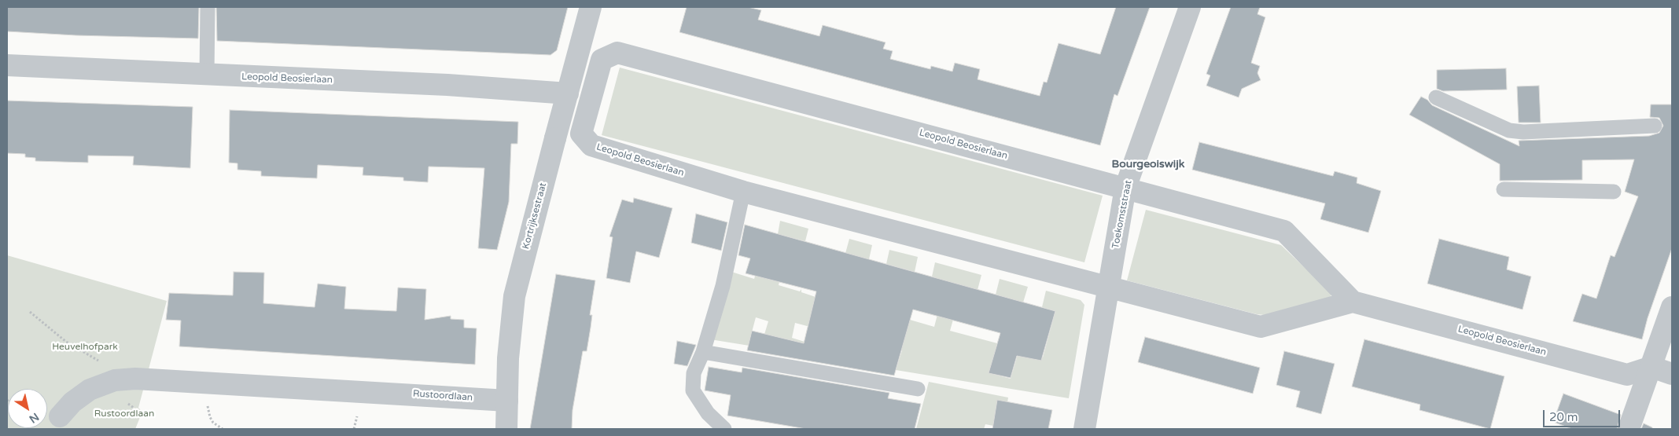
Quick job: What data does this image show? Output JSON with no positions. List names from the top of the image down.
{
  "streets": {
    "street": [
      "Leopold Beosierlaan",
      "Toekomststraat",
      "Kortrijksestraat",
      "Rustoordlaan"
    ]
  },
  "crossings": [
    ["Leopold Beosierlaan", "Toekomststraat"],
    ["Leopold Beosierlaan", "Kortrijksestraat"],
    ["Kortrijksestraat", "Rustoordlaan"]
  ],
  "districts": ["Bourgeoiswijk"],
  "parks": ["Heuvelhofpark", "Rustoordlaan"],
  "scale_bar": "20 m",
  "north": "bottom right"
}
